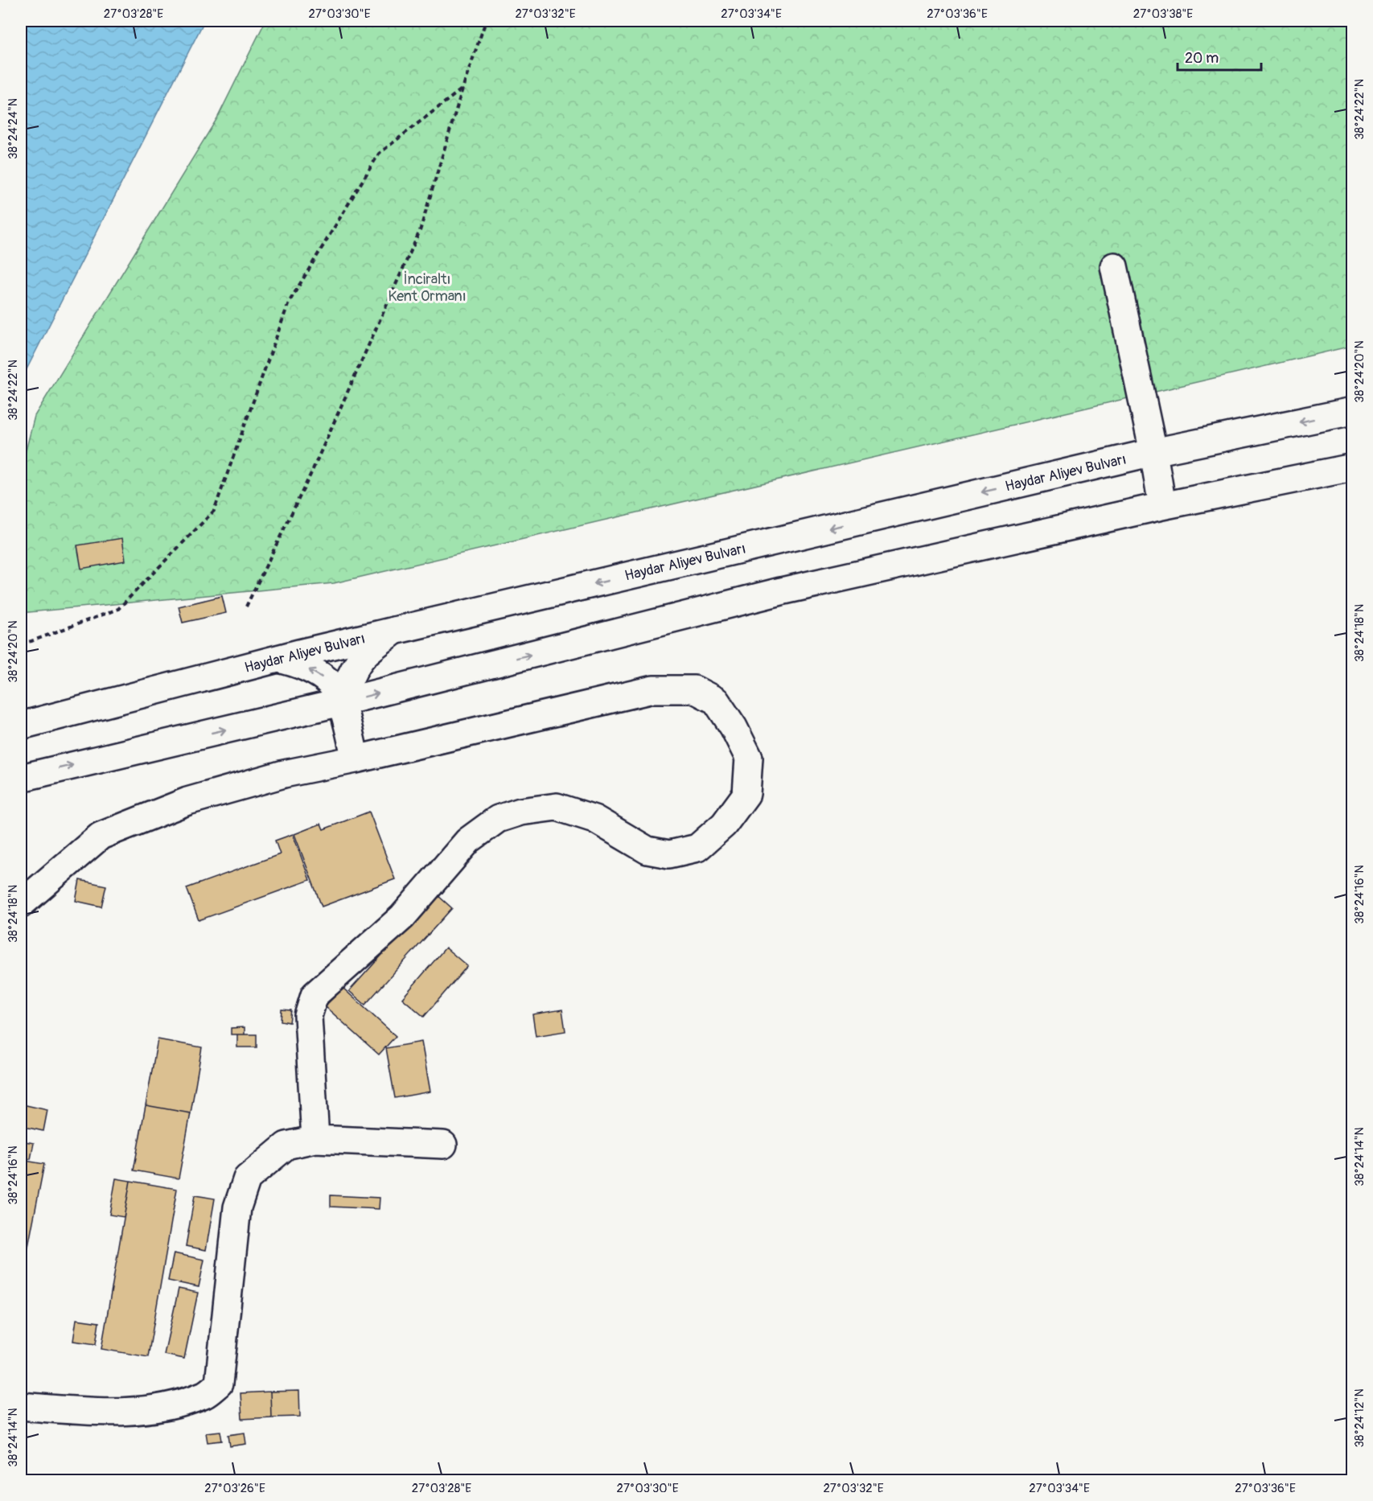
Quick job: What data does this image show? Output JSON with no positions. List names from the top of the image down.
{
  "streets": {
    "main road": ["Haydar Aliyev Bulvarı"]
  },
  "parks": ["İnciraltı Kent Ormanı"],
  "scale_bar": "20 m",
  "coordinates": [
    "27°03'28\"E",
    "27°03'30\"E",
    "27°03'32\"E",
    "27°03'34\"E",
    "27°03'36\"E",
    "27°03'38\"E",
    "38°24'22\"N",
    "38°24'24\"N",
    "38°24'20\"N",
    "38°24'18\"N",
    "38°24'16\"N",
    "38°24'14\"N",
    "38°24'12\"N",
    "27°03'26\"E"
  ]
}
